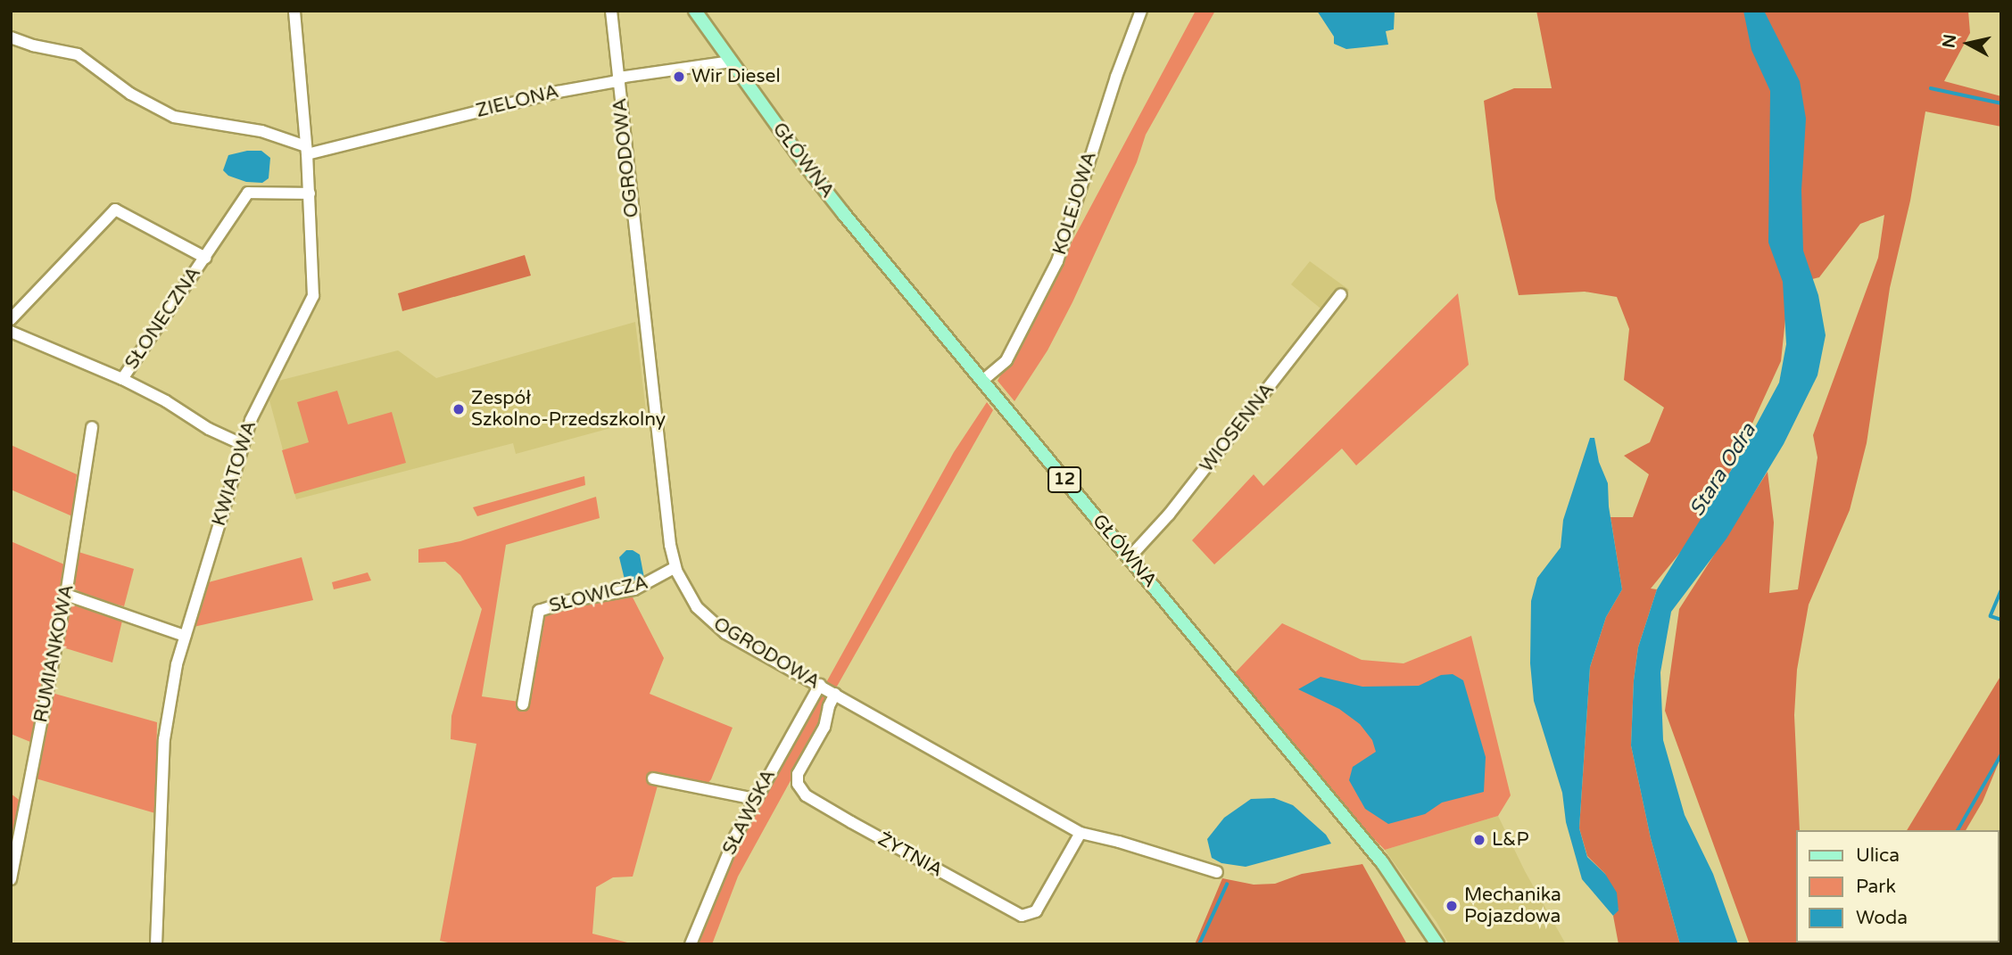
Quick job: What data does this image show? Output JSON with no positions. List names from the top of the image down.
{
  "streets": {
    "main road": ["GŁÓWNA", "12"],
    "street": [
      "ZIELONA",
      "OGRODOWA",
      "KOLEJOWA",
      "SŁONECZNA",
      "WIOSENNA",
      "KWIATOWA",
      "SŁOWICZA",
      "RUMIANKOWA",
      "SŁAWSKA",
      "ŻYTNIA"
    ]
  },
  "crossings": [
    ["ZIELONA", "OGRODOWA"],
    ["ZIELONA", "GŁÓWNA"],
    ["ZIELONA", "KWIATOWA"],
    ["OGRODOWA", "SŁOWICZA"],
    ["OGRODOWA", "SŁAWSKA"],
    ["OGRODOWA", "ŻYTNIA"],
    ["GŁÓWNA", "KOLEJOWA"],
    ["GŁÓWNA", "WIOSENNA"],
    ["SŁONECZNA", "KWIATOWA"]
  ],
  "water": ["Stara Odra"],
  "places": [
    "Wir Diesel",
    "Zespół Szkolno-Przedszkolny",
    "L&P",
    "Mechanika Pojazdowa"
  ],
  "legend": ["Ulica", "Park", "Woda"],
  "north": "left"
}
